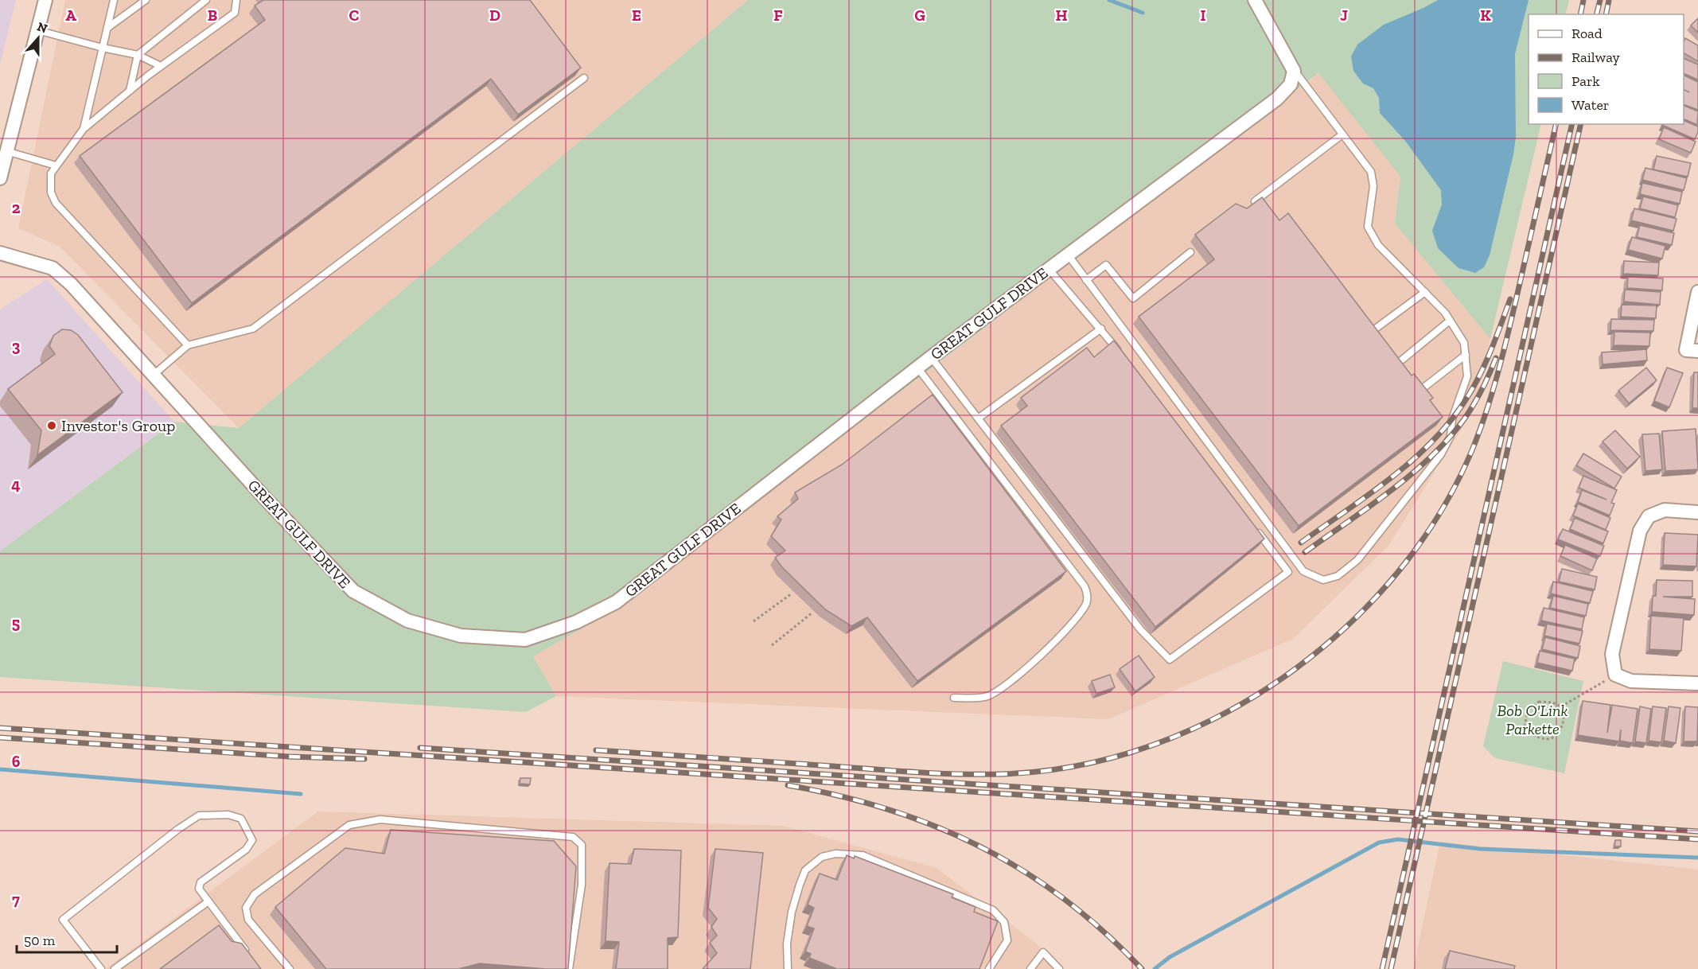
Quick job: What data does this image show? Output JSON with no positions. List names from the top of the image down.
{
  "streets": {
    "street": ["GREAT GULF DRIVE"]
  },
  "parks": ["Bob O'Link Parkette"],
  "places": ["Investor's Group"],
  "legend": [
    "Road",
    "Railway",
    "Park",
    "Water"
  ],
  "scale_bar": "50 m",
  "north": "top",
  "grid": {
    "columns": [
      "A",
      "B",
      "C",
      "D",
      "E",
      "F",
      "G",
      "H",
      "I",
      "J",
      "K"
    ],
    "rows": [
      "2",
      "3",
      "4",
      "5",
      "6",
      "7"
    ]
  }
}
